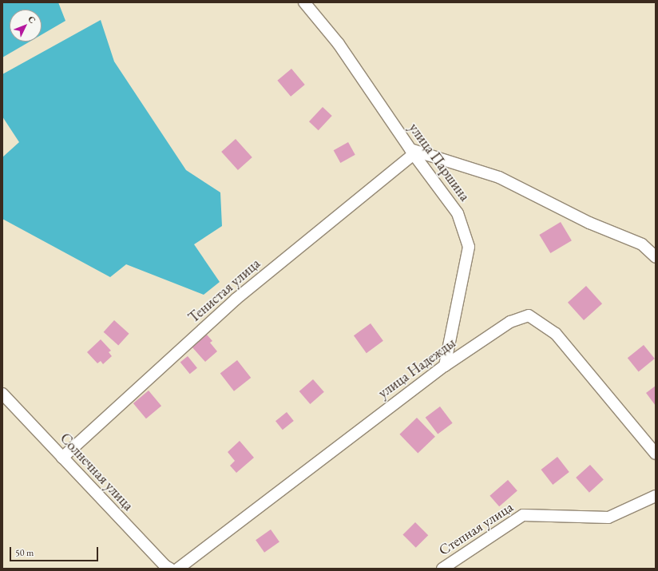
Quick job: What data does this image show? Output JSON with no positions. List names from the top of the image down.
{
  "streets": {
    "street": [
      "улица Паршина",
      "Тенистая улица",
      "улица Надежды",
      "Солнечная улица",
      "Степная улица"
    ]
  },
  "crossings": [
    ["улица Паршина", "Тенистая улица"],
    ["улица Паршина", "улица Надежды"],
    ["Тенистая улица", "Солнечная улица"]
  ],
  "scale_bar": "50 m",
  "north": "top right"
}
